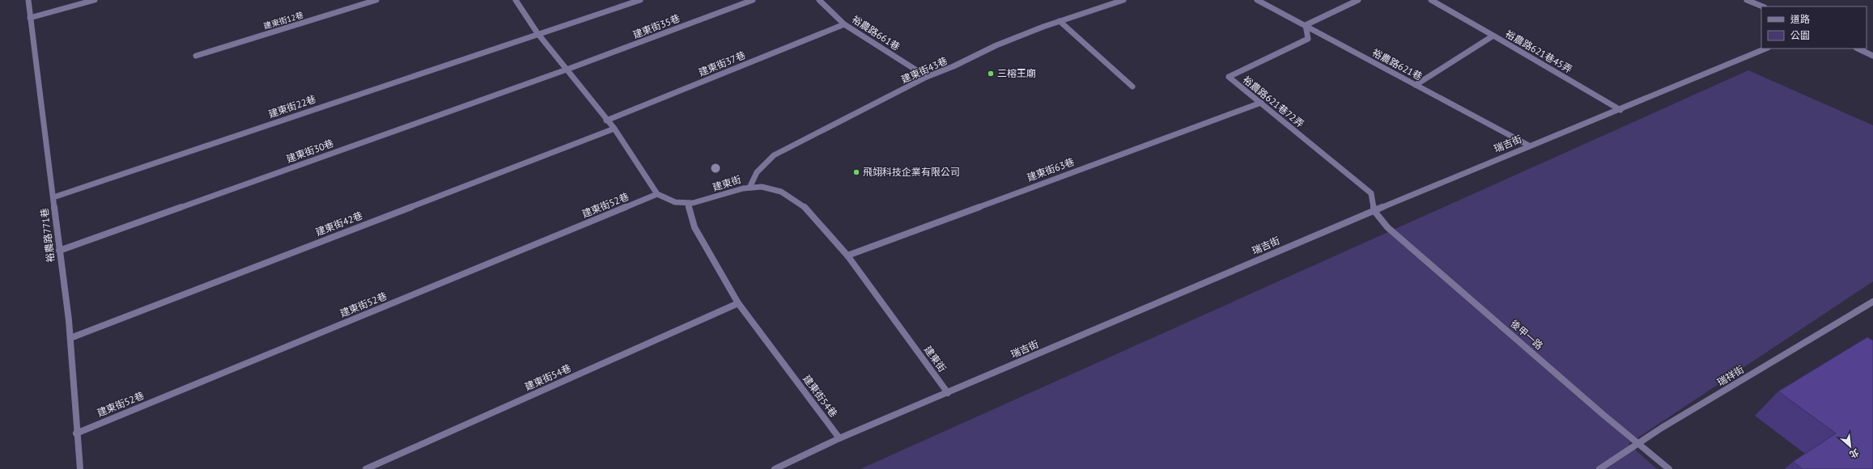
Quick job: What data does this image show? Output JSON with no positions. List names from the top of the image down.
{
  "streets": {
    "street": [
      "建東街12巷",
      "建東街35巷",
      "裕農路661巷",
      "裕農路621巷45弄",
      "建東街37巷",
      "裕農路621巷",
      "建東街43巷",
      "裕農路621巷72弄",
      "建東街22巷",
      "瑞吉街",
      "建東街30巷",
      "建東街63巷",
      "建東街",
      "建東街52巷",
      "建東街42巷",
      "裕農路771巷",
      "後甲一路",
      "瑞祥街",
      "建東街54巷"
    ]
  },
  "crossings": [
    ["建東街35巷", "建東街30巷"],
    ["裕農路661巷", "建東街37巷"],
    ["裕農路661巷", "建東街43巷"],
    ["裕農路621巷45弄", "裕農路621巷"],
    ["裕農路621巷45弄", "瑞吉街"],
    ["裕農路621巷", "裕農路621巷72弄"],
    ["裕農路621巷", "瑞吉街"],
    ["建東街43巷", "建東街"],
    ["裕農路621巷72弄", "瑞吉街"],
    ["裕農路621巷72弄", "建東街63巷"],
    ["裕農路621巷72弄", "後甲一路"],
    ["建東街22巷", "裕農路771巷"],
    ["瑞吉街", "建東街"],
    ["瑞吉街", "後甲一路"],
    ["瑞吉街", "建東街54巷"],
    ["建東街30巷", "裕農路771巷"],
    ["建東街63巷", "建東街"],
    ["建東街", "建東街52巷"],
    ["建東街", "建東街54巷"],
    ["建東街52巷", "裕農路771巷"],
    ["建東街42巷", "裕農路771巷"],
    ["後甲一路", "瑞祥街"]
  ],
  "places": ["三榕王廟", "飛翊科技企業有限公司"],
  "legend": ["道路", "公園"],
  "north": "bottom right"
}
